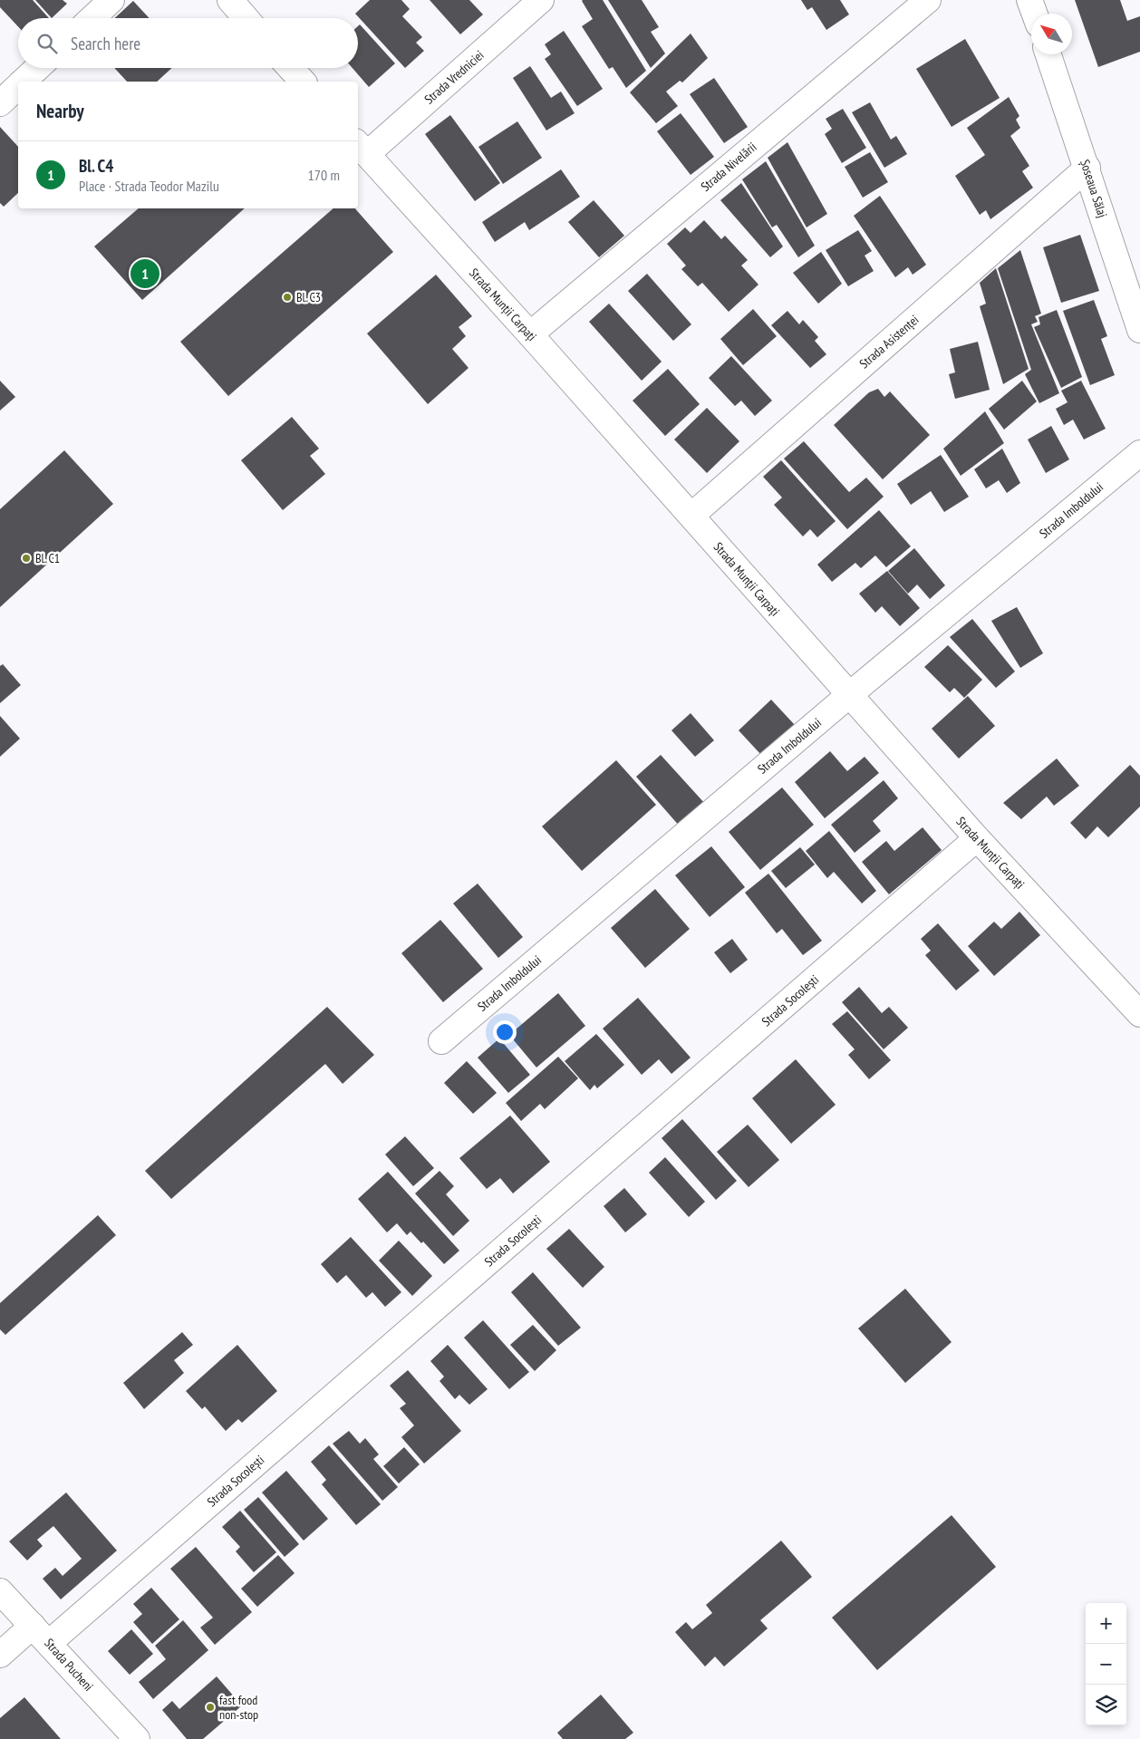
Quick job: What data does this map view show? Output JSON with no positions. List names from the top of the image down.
{
  "streets": {
    "street": [
      "Strada Vredniciei",
      "Strada Nivelării",
      "Șoseaua Sălaj",
      "Strada Munții Carpați",
      "Strada Asistenței",
      "Strada Imboldului",
      "Strada Socolești",
      "Strada Pucheni"
    ]
  },
  "crossings": [
    ["Strada Vredniciei", "Strada Munții Carpați"],
    ["Strada Nivelării", "Strada Munții Carpați"],
    ["Șoseaua Sălaj", "Strada Asistenței"],
    ["Strada Munții Carpați", "Strada Asistenței"],
    ["Strada Munții Carpați", "Strada Imboldului"],
    ["Strada Munții Carpați", "Strada Socolești"],
    ["Strada Socolești", "Strada Pucheni"]
  ],
  "places": ["Bl. C3", "Bl. C1", "fast food non-stop"],
  "north": "top left",
  "page": {
    "search": "Search here",
    "heading": "Nearby",
    "list": [
      {
        "mark": "1",
        "name": "Bl. C4",
        "note": "Place · Strada Teodor Mazilu",
        "value": "170 m"
      }
    ],
    "pins": "1",
    "map_buttons": ["+", "−"]
  }
}
